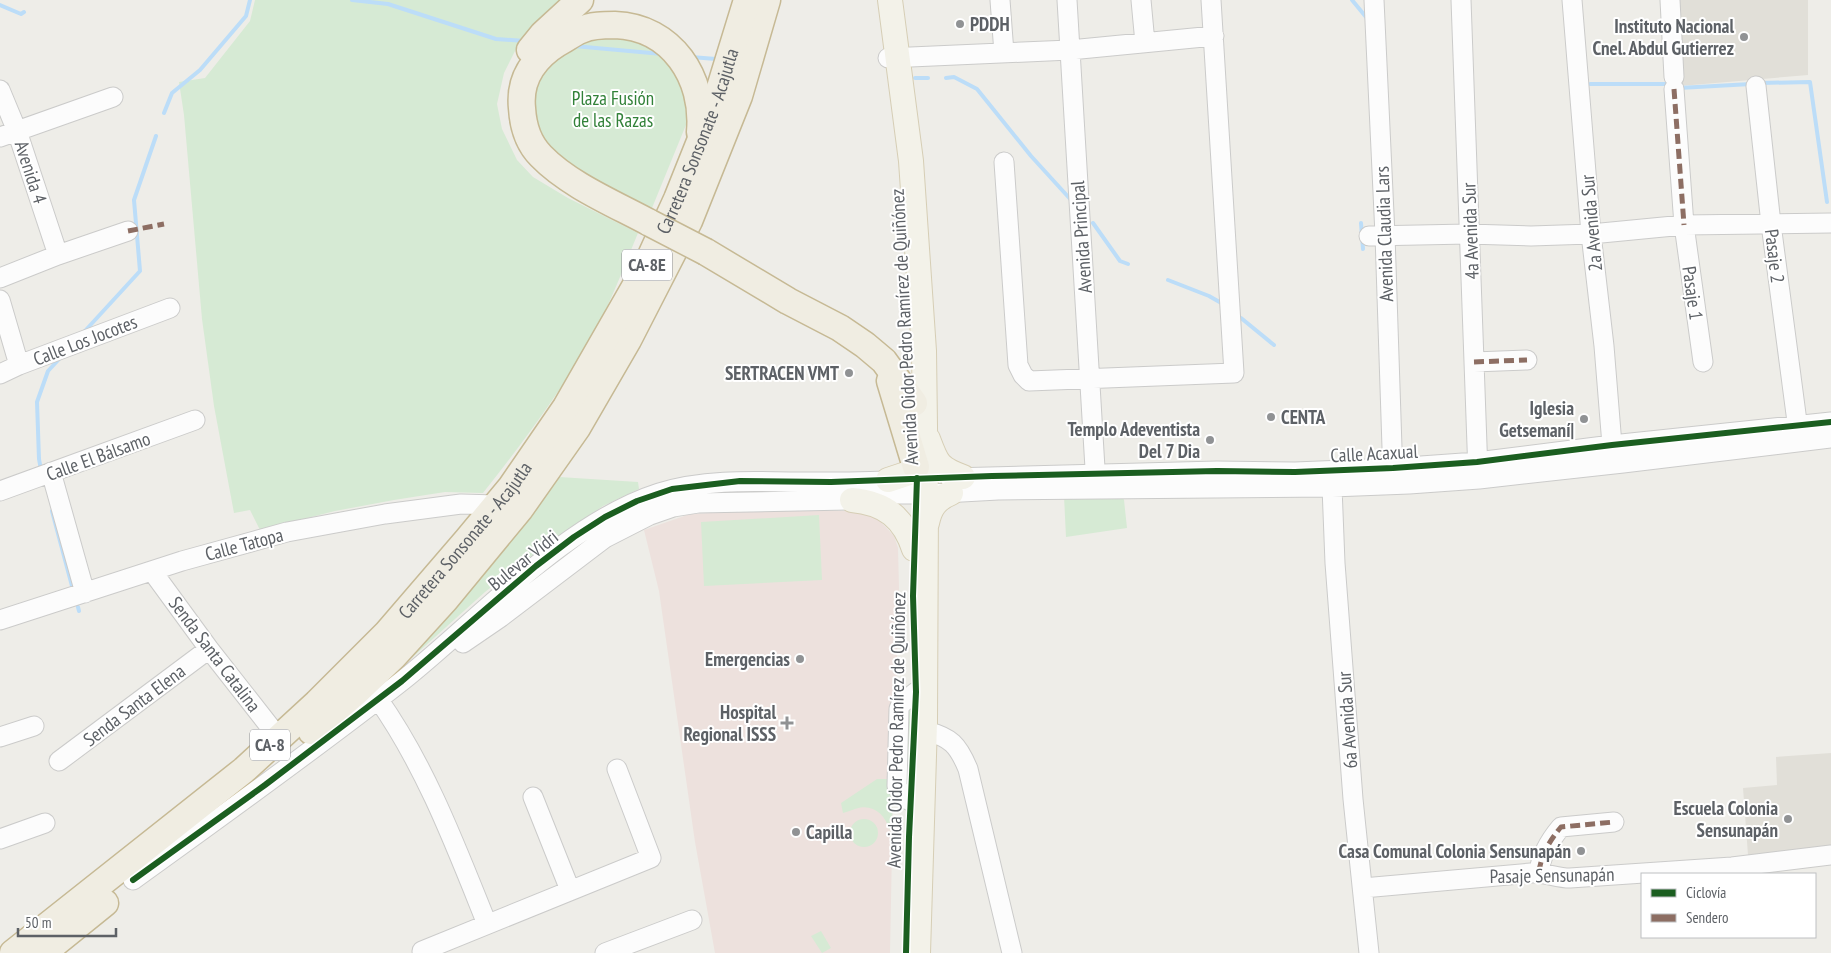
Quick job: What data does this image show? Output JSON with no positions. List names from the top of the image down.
{
  "streets": {
    "highway": ["Carretera Sonsonate - Acajutla", "CA-8E", "CA-8"],
    "main road": ["Avenida Oidor Pedro Ramírez de Quiñónez"],
    "street": [
      "Avenida 4",
      "2a Avenida Sur",
      "4a Avenida Sur",
      "Avenida Claudia Lars",
      "Avenida Principal",
      "Pasaje 2",
      "Pasaje 1",
      "Calle Los Jocotes",
      "Calle Acaxual",
      "Calle El Bálsamo",
      "Calle Tatopa",
      "Bulevar Vidri",
      "Senda Santa Catalina",
      "Senda Santa Elena",
      "6a Avenida Sur",
      "Pasaje Sensunapán"
    ]
  },
  "crossings": [
    ["Carretera Sonsonate - Acajutla", "Calle Tatopa"],
    ["Carretera Sonsonate - Acajutla", "Senda Santa Catalina"],
    ["2a Avenida Sur", "Calle Acaxual"],
    ["4a Avenida Sur", "Calle Acaxual"],
    ["Avenida Claudia Lars", "Calle Acaxual"],
    ["Avenida Principal", "Calle Acaxual"],
    ["Pasaje 2", "Calle Acaxual"],
    ["Avenida Oidor Pedro Ramírez de Quiñónez", "Calle Acaxual"],
    ["Avenida Oidor Pedro Ramírez de Quiñónez", "Bulevar Vidri"],
    ["Calle Acaxual", "Bulevar Vidri"],
    ["Calle Acaxual", "6a Avenida Sur"],
    ["Calle Tatopa", "Senda Santa Catalina"],
    ["Senda Santa Catalina", "Senda Santa Elena"],
    ["6a Avenida Sur", "Pasaje Sensunapán"]
  ],
  "parks": ["Plaza Fusión de las Razas"],
  "places": {
    "other": [
      "PDDH",
      "Instituto Nacional Cnel. Abdul Gutierrez",
      "SERTRACEN VMT",
      "CENTA",
      "Iglesia Getsemaní|",
      "Templo Adeventista Del 7 Dia",
      "Emergencias",
      "Escuela Colonia Sensunapán",
      "Capilla",
      "Casa Comunal Colonia Sensunapán"
    ],
    "health": ["Hospital Regional ISSS"]
  },
  "legend": ["Ciclovía", "Sendero"],
  "scale_bar": "50 m"
}
